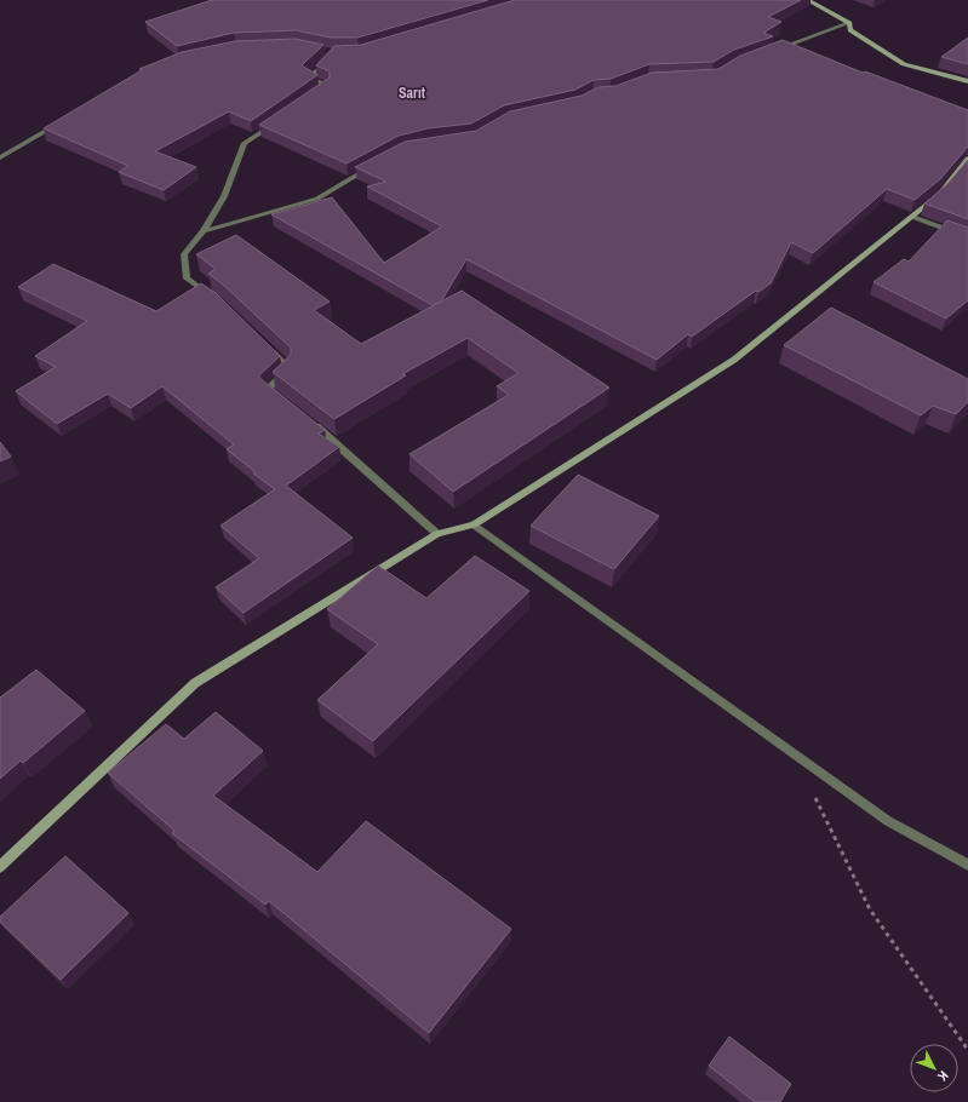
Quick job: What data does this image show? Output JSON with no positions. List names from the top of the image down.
{
  "districts": ["Sarıt"],
  "north": "bottom right"
}
